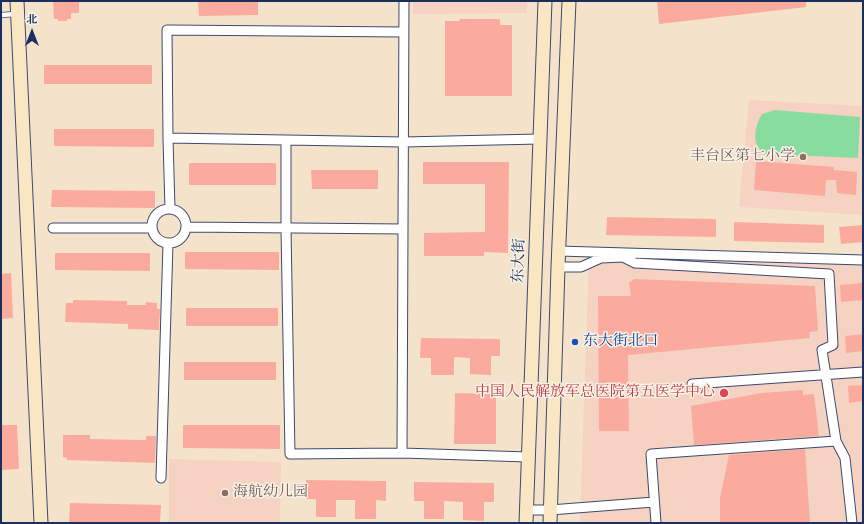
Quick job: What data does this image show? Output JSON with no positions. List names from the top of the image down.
{
  "streets": {
    "main road": ["东大街"]
  },
  "places": [
    "丰台区第七小学",
    "东大街北口",
    "中国人民解放军总医院第五医学中心",
    "海航幼儿园"
  ],
  "north": "top"
}
